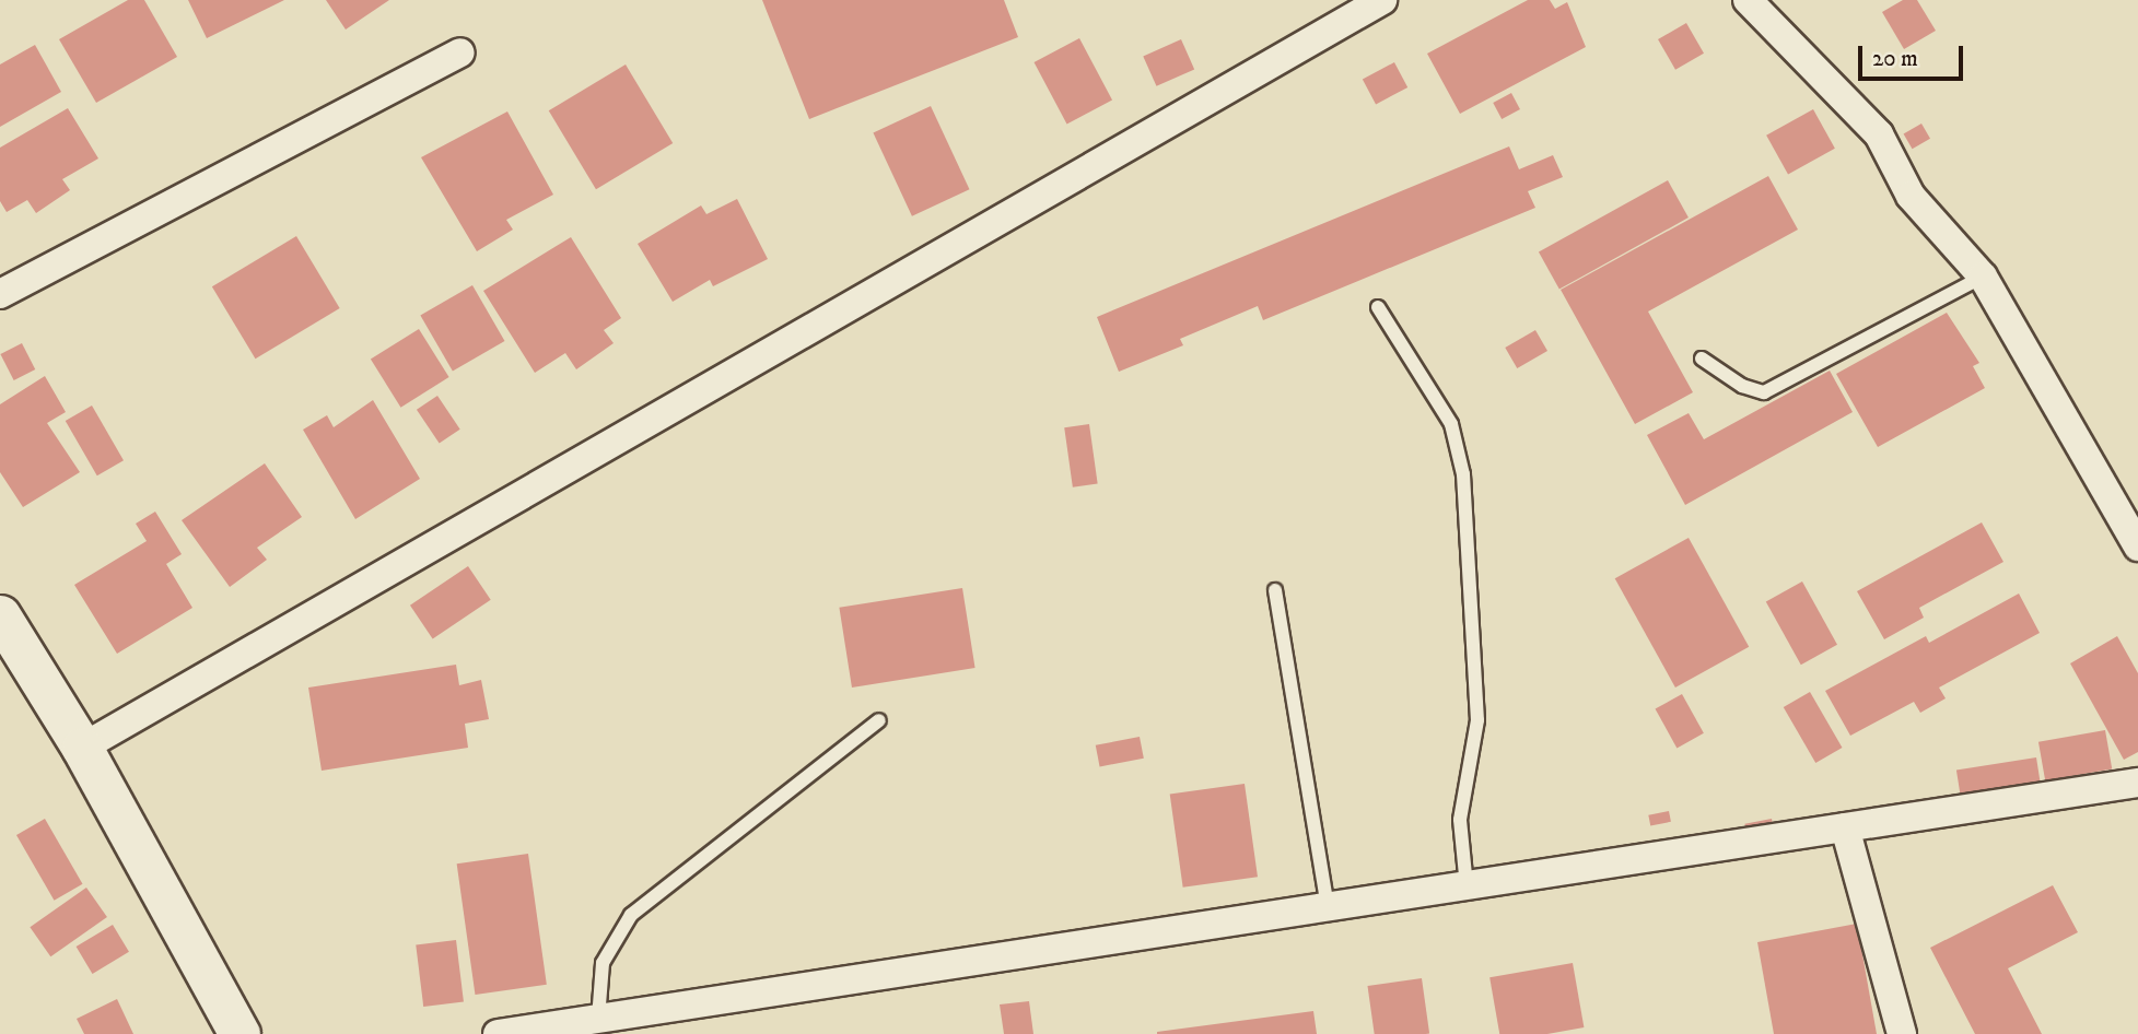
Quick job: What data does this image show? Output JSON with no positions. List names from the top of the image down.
{
  "scale_bar": "20 m"
}
